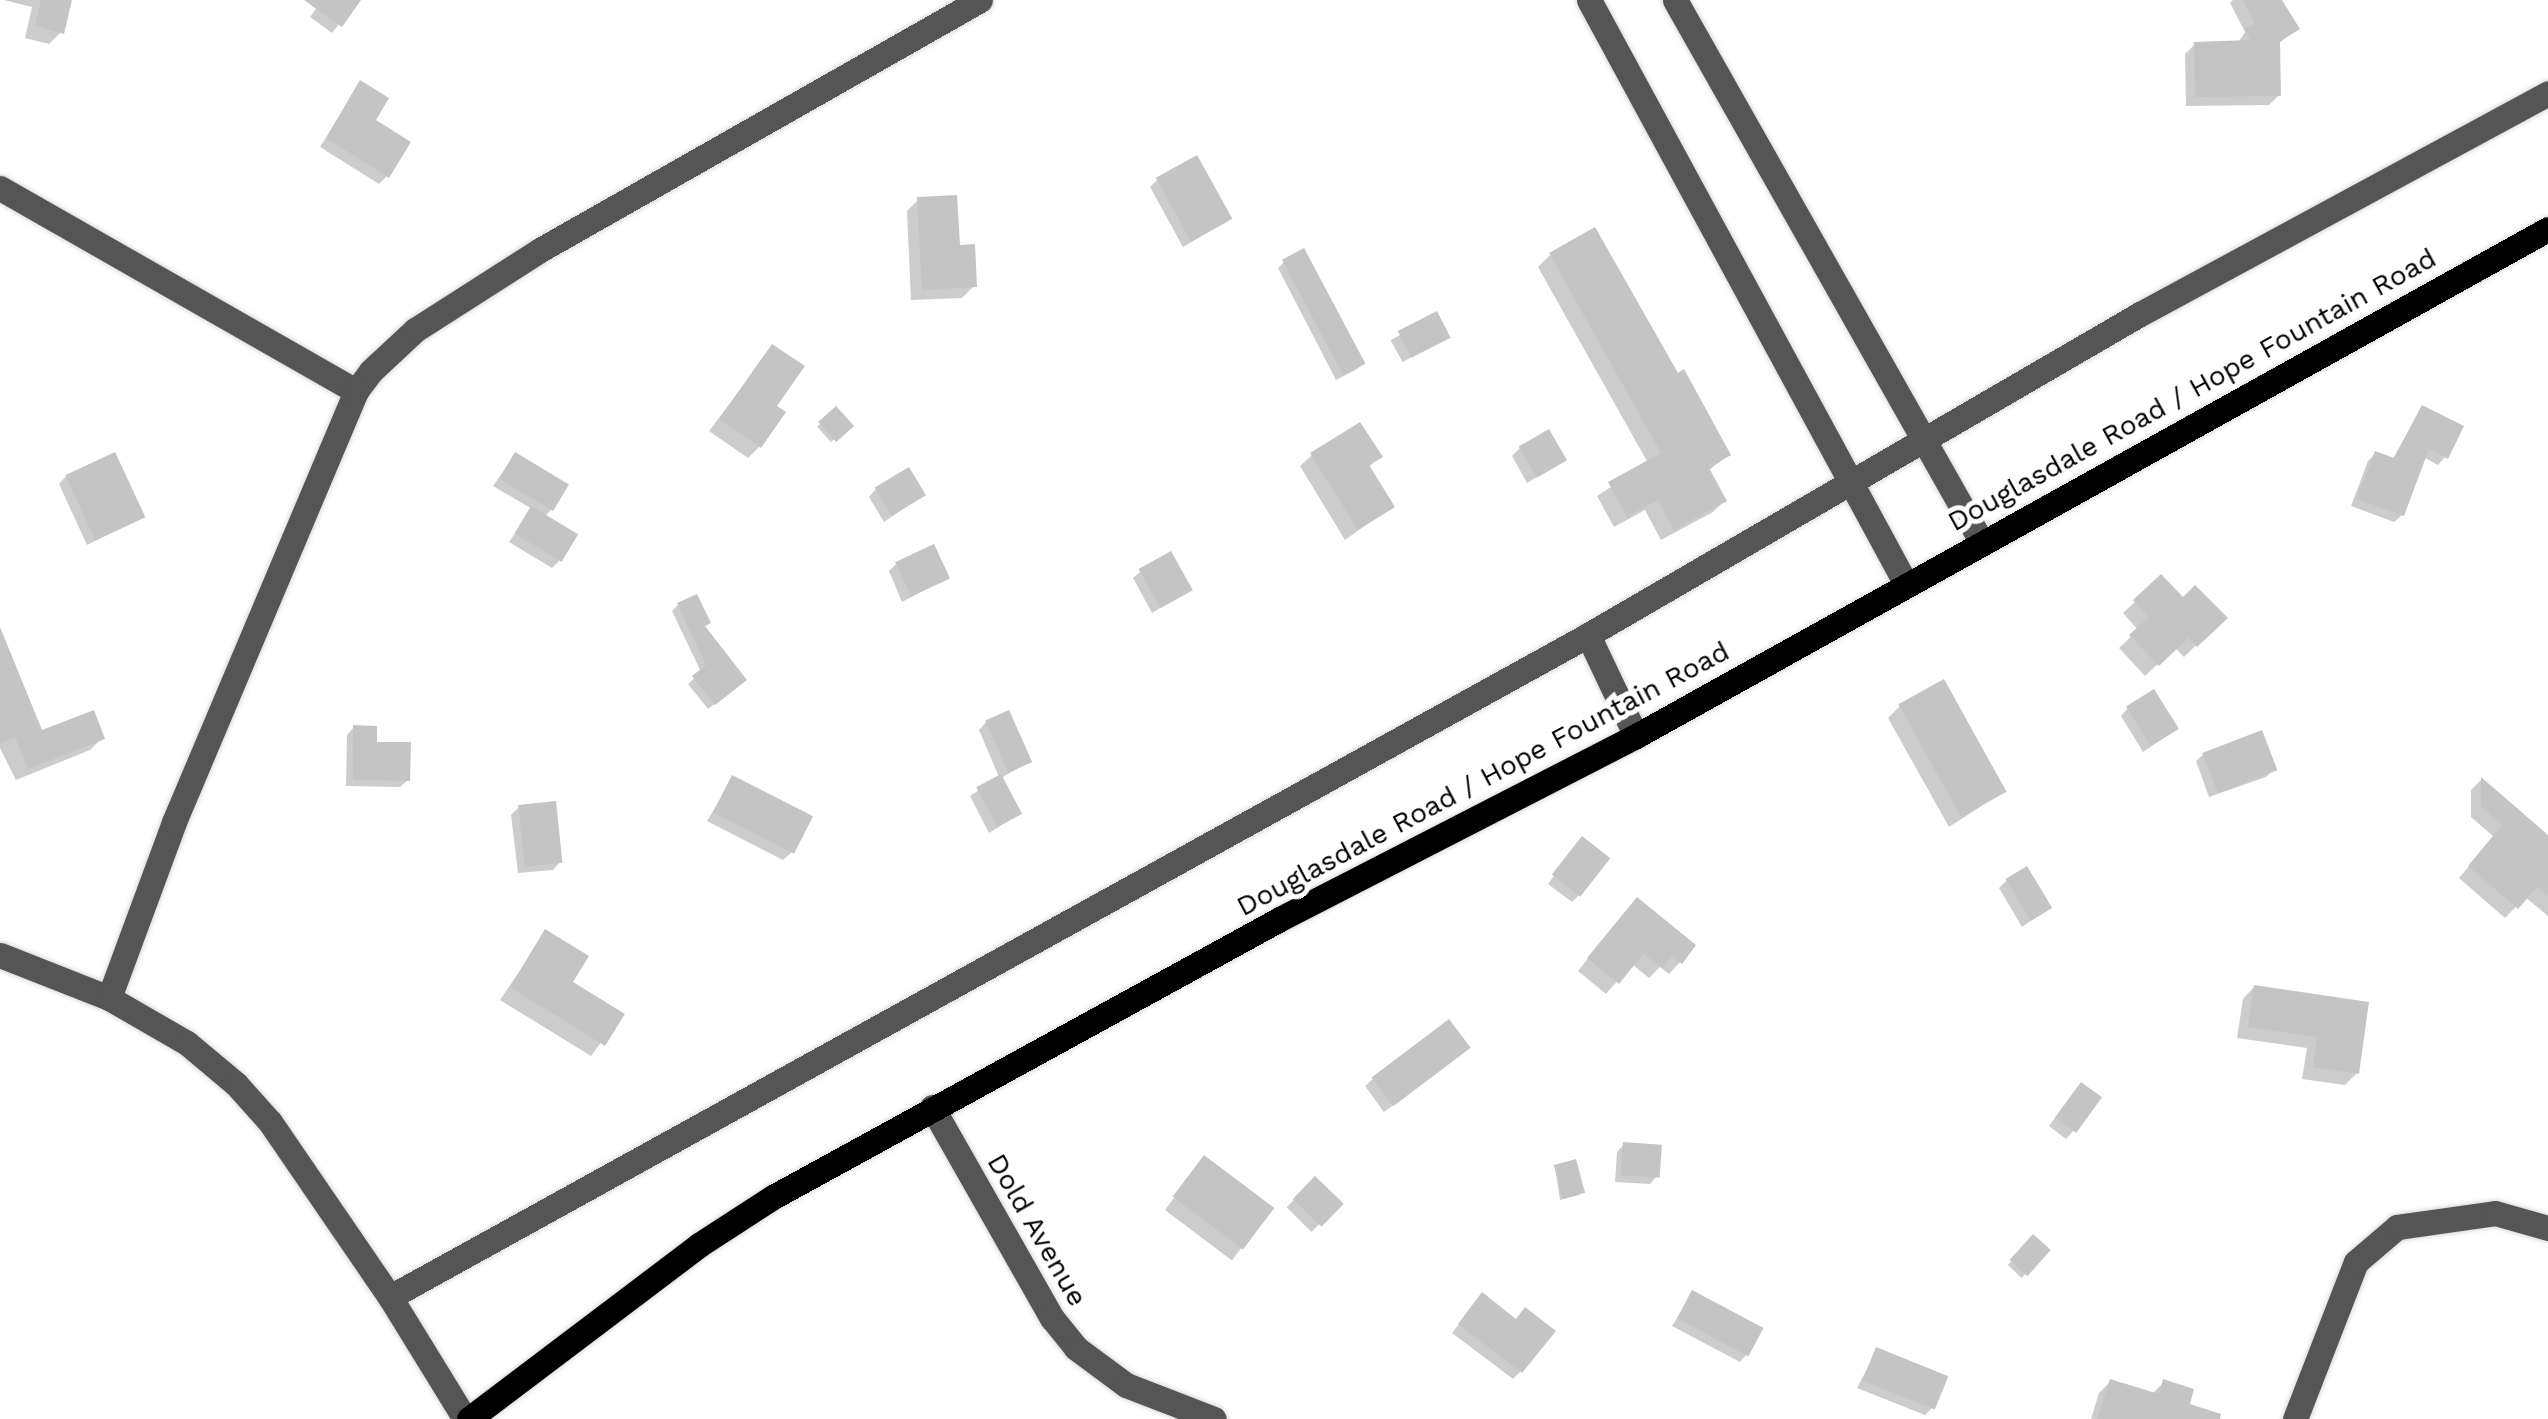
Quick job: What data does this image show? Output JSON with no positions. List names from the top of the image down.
{
  "streets": {
    "main road": ["Douglasdale Road / Hope Fountain Road"],
    "street": ["Dold Avenue"]
  },
  "crossings": [
    ["Douglasdale Road / Hope Fountain Road", "Dold Avenue"]
  ]
}
